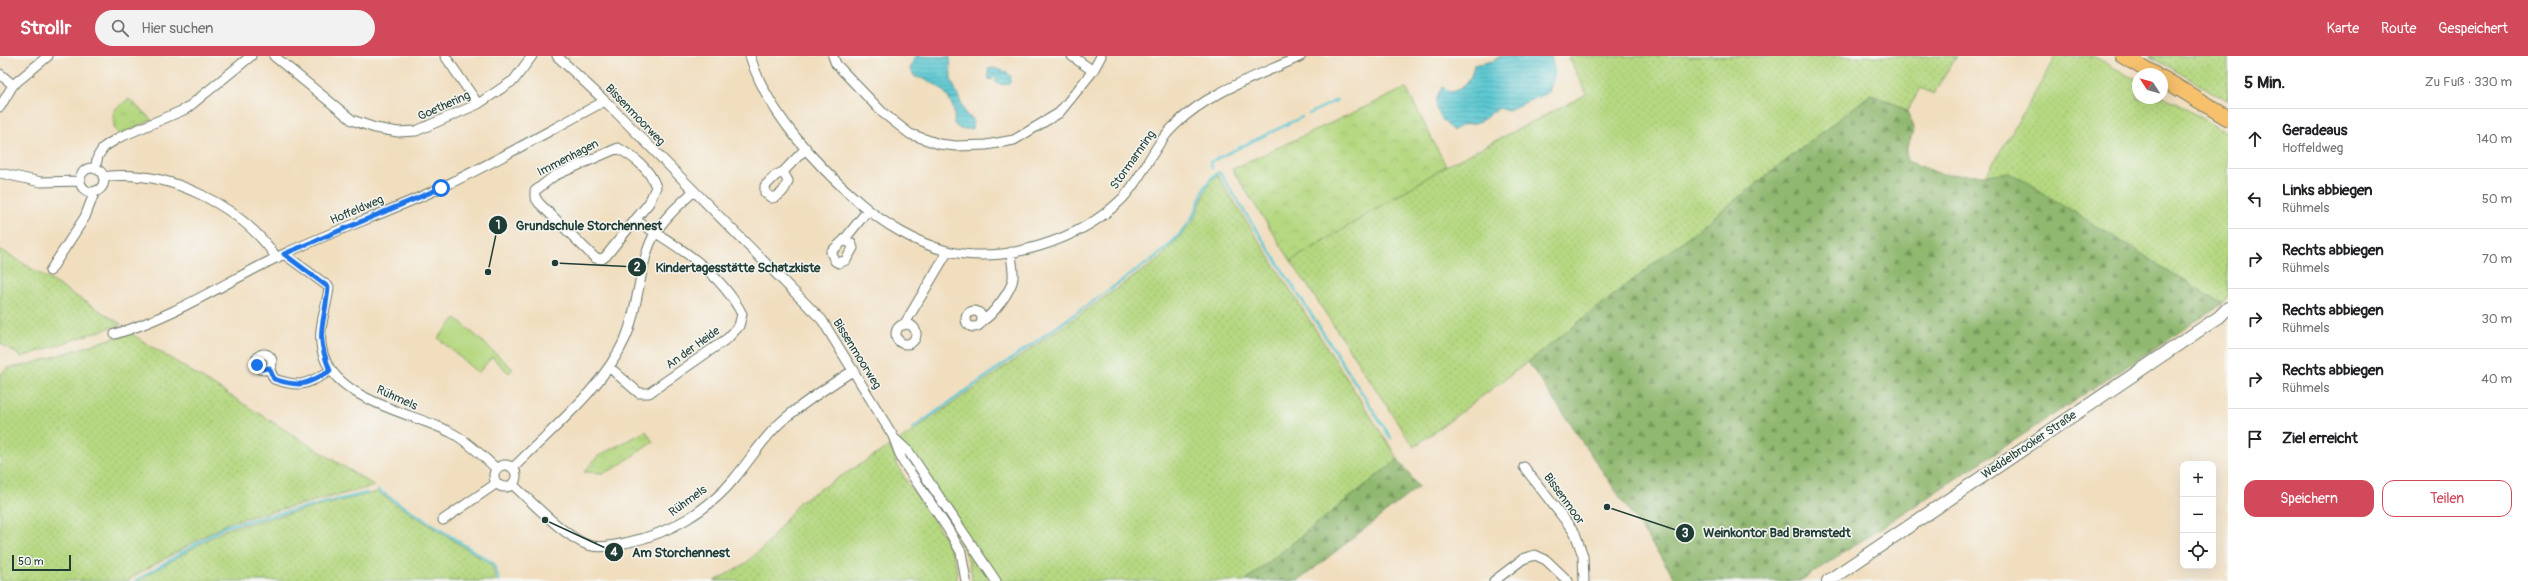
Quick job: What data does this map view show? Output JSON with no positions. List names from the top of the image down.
{
  "streets": {
    "street": [
      "Goethering",
      "Bissenmoorweg",
      "Immenhagen",
      "Stormarnring",
      "Hoffeldweg",
      "An der Heide",
      "Rühmels",
      "Weddelbrooker Straße",
      "Bissenmoor"
    ]
  },
  "crossings": [
    ["Bissenmoorweg", "Hoffeldweg"],
    ["Bissenmoorweg", "Rühmels"],
    ["Hoffeldweg", "Rühmels"]
  ],
  "places": [
    "Kindertagesstätte Schatzkiste",
    "Grundschule Storchennest",
    "Weinkontor Bad Bramstedt",
    "Am Storchennest"
  ],
  "scale_bar": "50 m",
  "north": "top left",
  "page": {
    "header": "Strollr",
    "search": "Hier suchen",
    "nav": ["Karte", "Route", "Gespeichert"],
    "heading": ["5 Min.", "Zu Fuß · 330 m"],
    "list": [
      ["Geradeaus", "Hoffeldweg", "140 m"],
      ["Links abbiegen", "Rühmels", "50 m"],
      ["Rechts abbiegen", "Rühmels", "70 m"],
      ["Rechts abbiegen", "Rühmels", "30 m"],
      ["Rechts abbiegen", "Rühmels", "40 m"],
      "Ziel erreicht"
    ],
    "map_buttons": ["+", "−"],
    "buttons": ["Speichern", "Teilen"],
    "scale": "50 m"
  }
}
